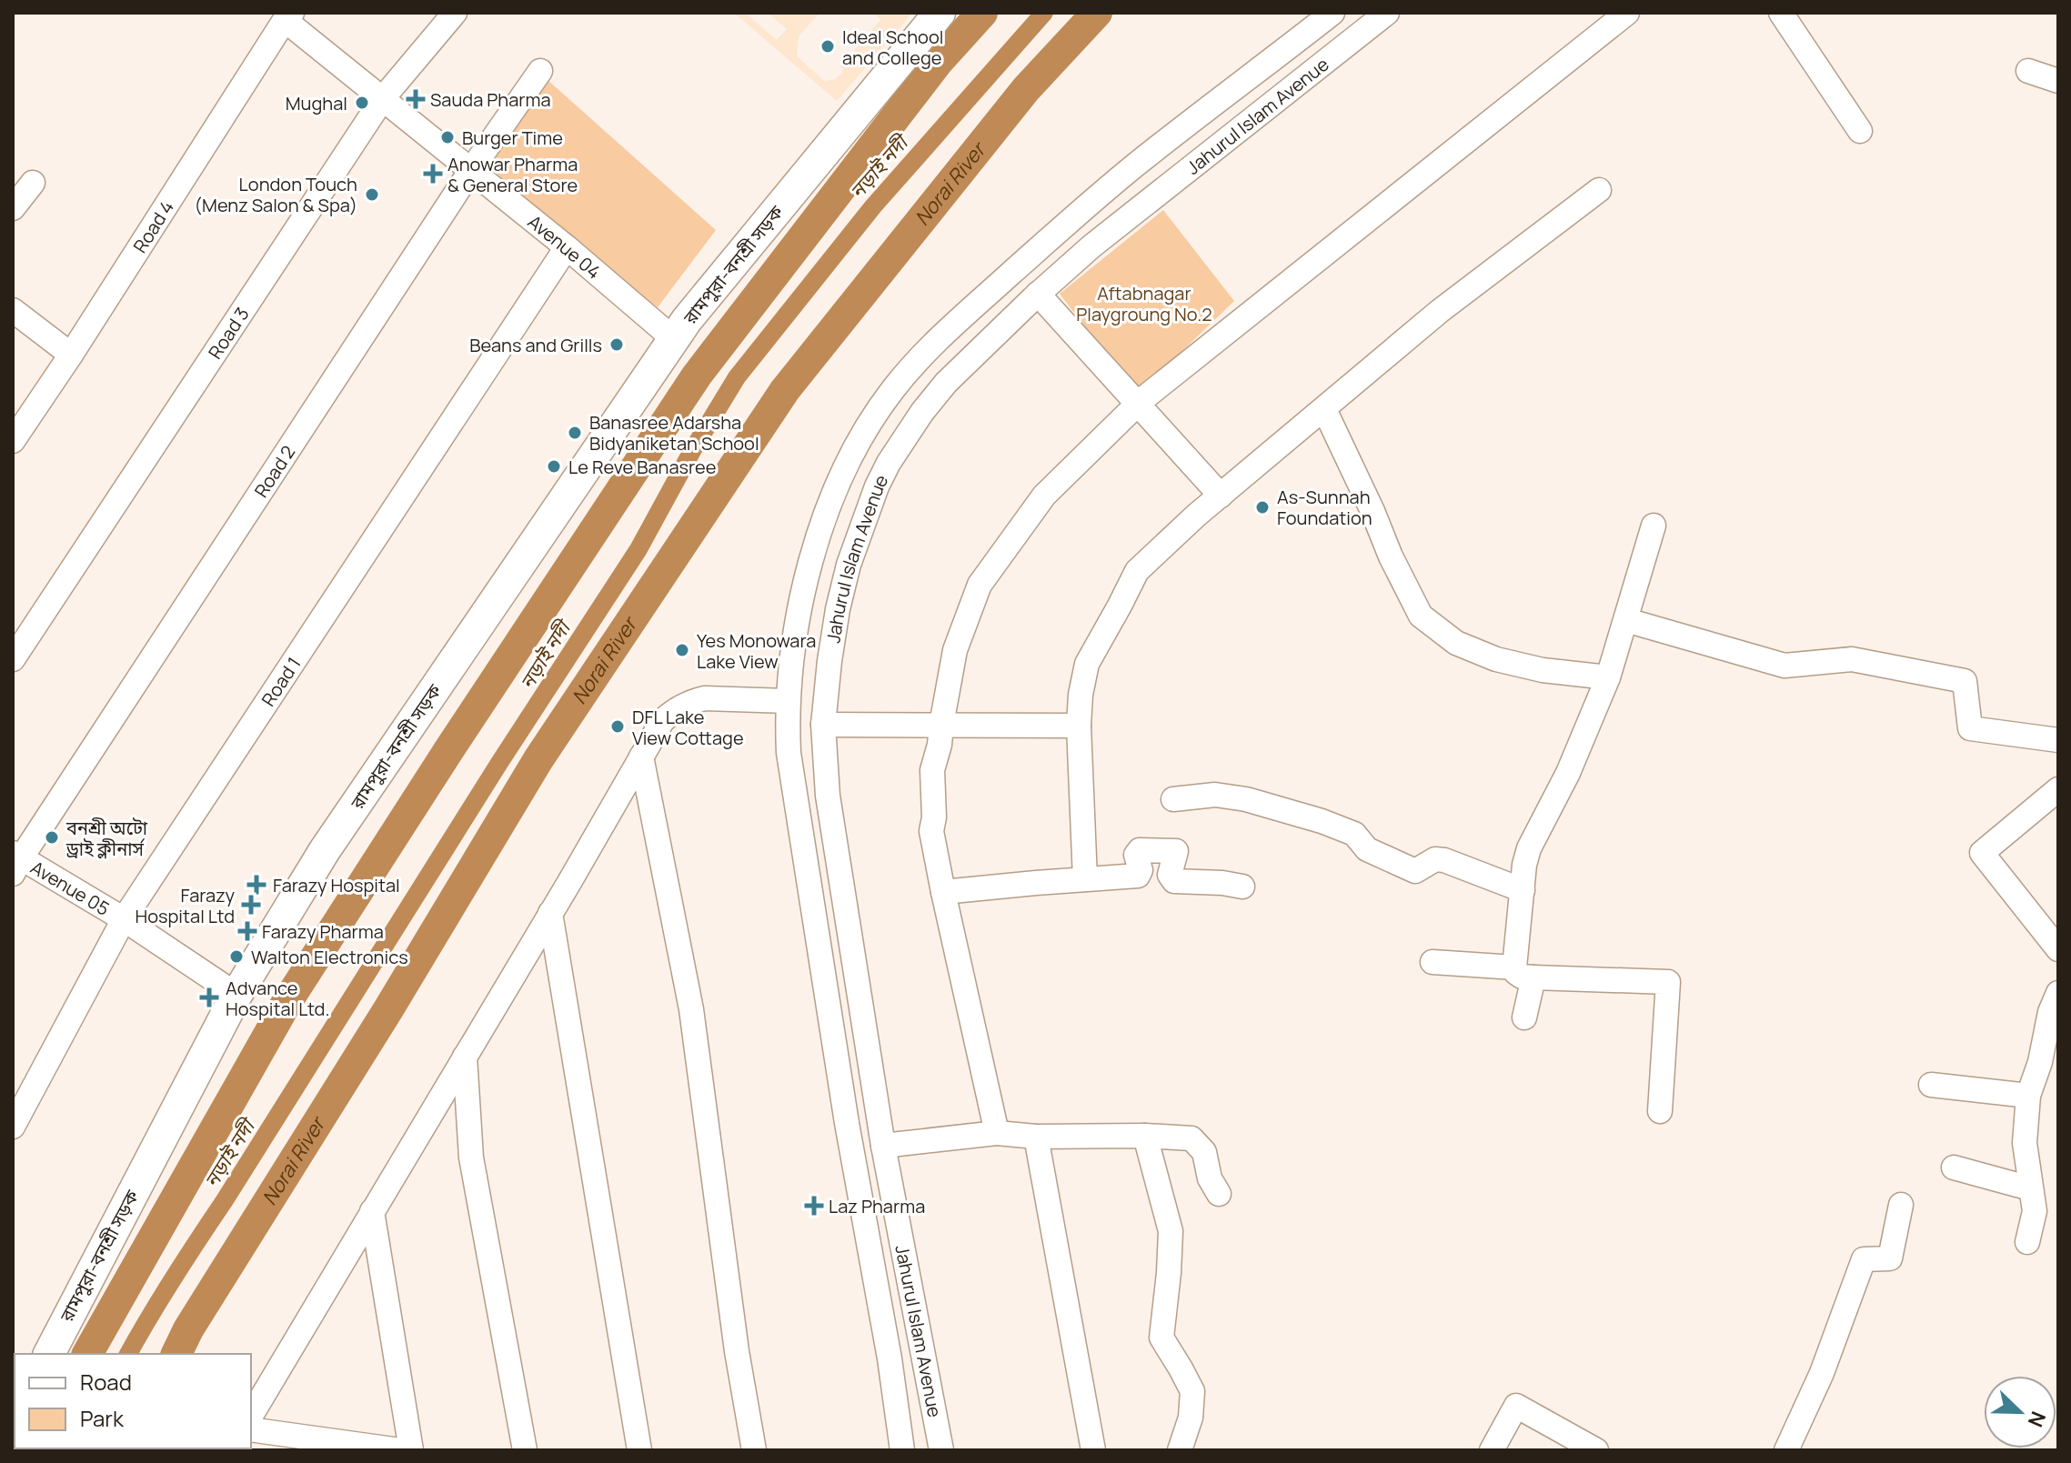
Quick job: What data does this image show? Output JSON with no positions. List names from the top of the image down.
{
  "streets": {
    "main road": ["রামপুরা-বনশ্রী সড়ক"],
    "street": [
      "Jahurul Islam Avenue",
      "Road 4",
      "Avenue 04",
      "Road 3",
      "Road 2",
      "Road 1",
      "Avenue 05"
    ]
  },
  "crossings": [
    ["Road 4", "Avenue 04"],
    ["Avenue 04", "রামপুরা-বনশ্রী সড়ক"],
    ["Avenue 04", "Road 3"],
    ["Avenue 04", "Road 2"],
    ["Avenue 04", "Road 1"],
    ["রামপুরা-বনশ্রী সড়ক", "Avenue 05"],
    ["Road 2", "Avenue 05"],
    ["Road 1", "Avenue 05"]
  ],
  "water": ["নড়াই নদী", "Norai River"],
  "parks": ["Aftabnagar Playgroung No.2"],
  "places": {
    "other": [
      "Ideal School and College",
      "Mughal",
      "Burger Time",
      "London Touch (Menz Salon & Spa)",
      "Beans and Grills",
      "Banasree Adarsha Bidyaniketan School",
      "Le Reve Banasree",
      "As-Sunnah Foundation",
      "Yes Monowara Lake View",
      "DFL Lake View Cottage",
      "বনশ্রী অটো ড্রাই ক্লীনার্স",
      "Walton Electronics"
    ],
    "health": [
      "Sauda Pharma",
      "Anowar Pharma & General Store",
      "Farazy Hospital",
      "Farazy Hospital Ltd",
      "Farazy Pharma",
      "Advance Hospital Ltd.",
      "Laz Pharma"
    ]
  },
  "legend": ["Road", "Park"],
  "north": "bottom right"
}
